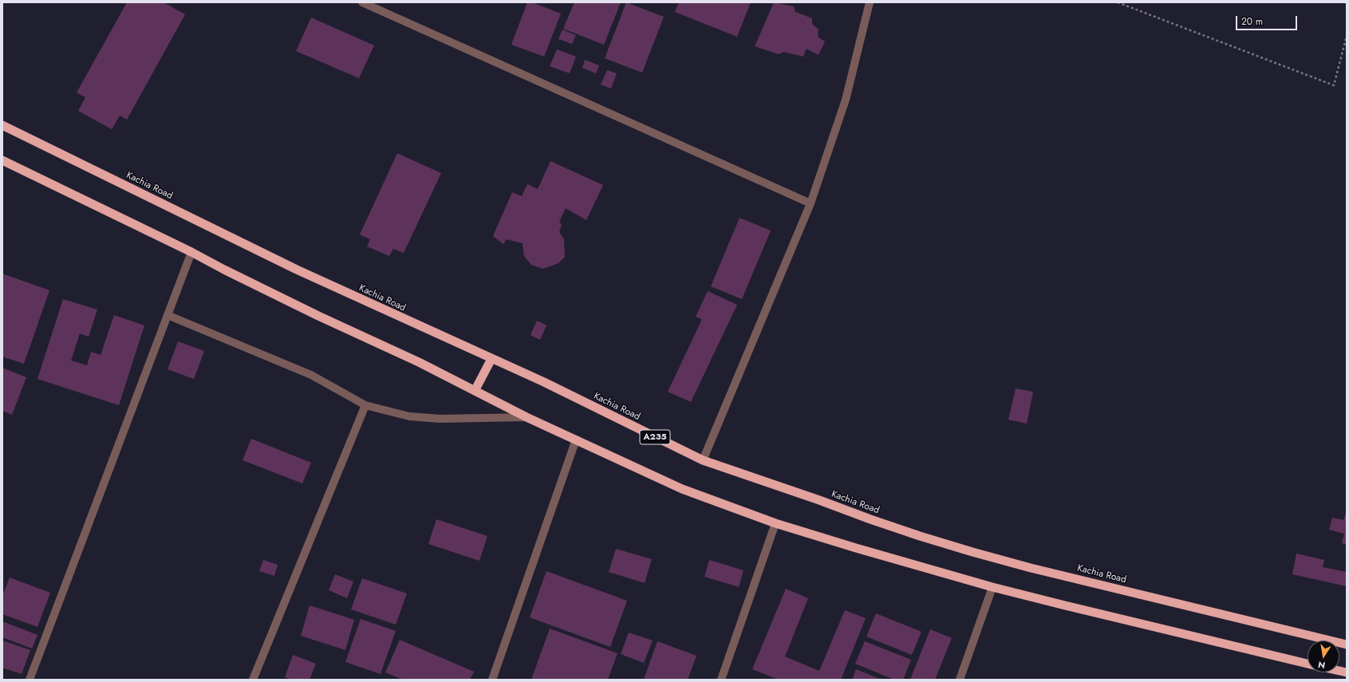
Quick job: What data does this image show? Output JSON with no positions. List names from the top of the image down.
{
  "streets": {
    "highway": ["Kachia Road", "A235"]
  },
  "scale_bar": "20 m",
  "north": "bottom"
}
